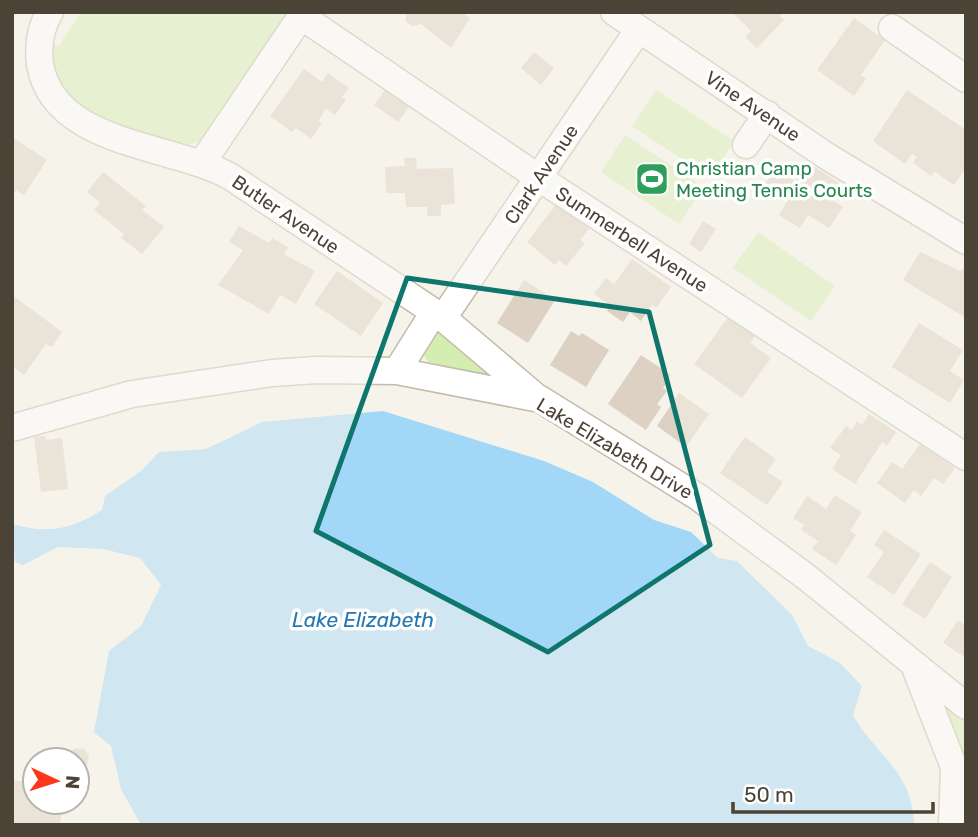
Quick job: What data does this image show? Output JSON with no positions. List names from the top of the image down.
{
  "streets": {
    "street": [
      "Vine Avenue",
      "Clark Avenue",
      "Butler Avenue",
      "Summerbell Avenue",
      "Lake Elizabeth Drive"
    ]
  },
  "crossings": [
    ["Vine Avenue", "Clark Avenue"],
    ["Clark Avenue", "Butler Avenue"],
    ["Clark Avenue", "Summerbell Avenue"],
    ["Clark Avenue", "Lake Elizabeth Drive"],
    ["Butler Avenue", "Lake Elizabeth Drive"]
  ],
  "water": ["Lake Elizabeth"],
  "places": {
    "sports": ["Christian Camp Meeting Tennis Courts"]
  },
  "scale_bar": "50 m",
  "north": "right"
}
